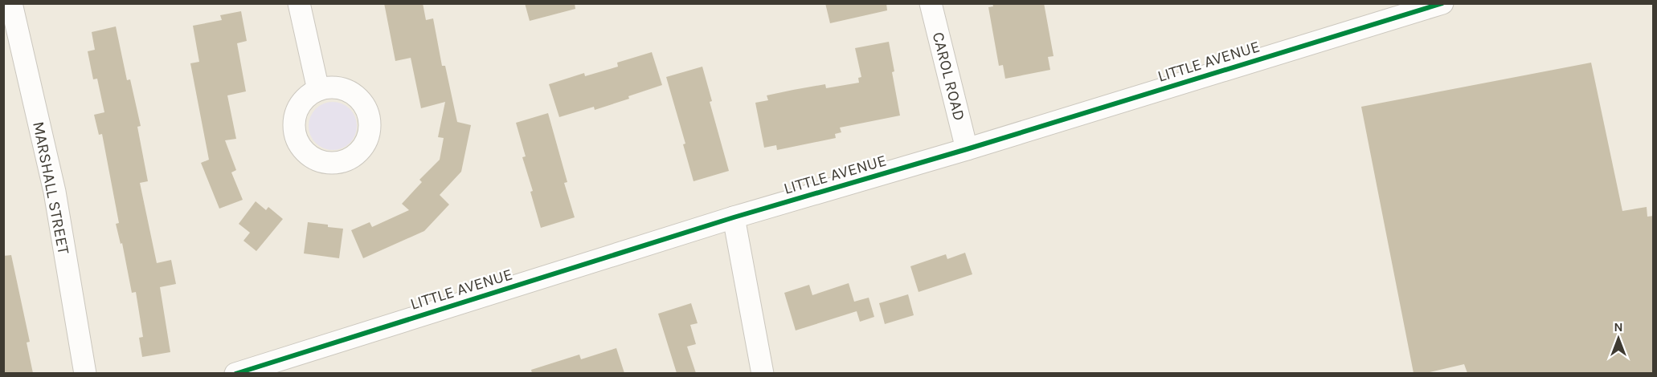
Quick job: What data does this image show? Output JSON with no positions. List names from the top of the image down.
{
  "streets": {
    "street": ["LITTLE AVENUE", "CAROL ROAD", "MARSHALL STREET"]
  },
  "crossings": [
    ["LITTLE AVENUE", "CAROL ROAD"]
  ],
  "north": "top"
}
